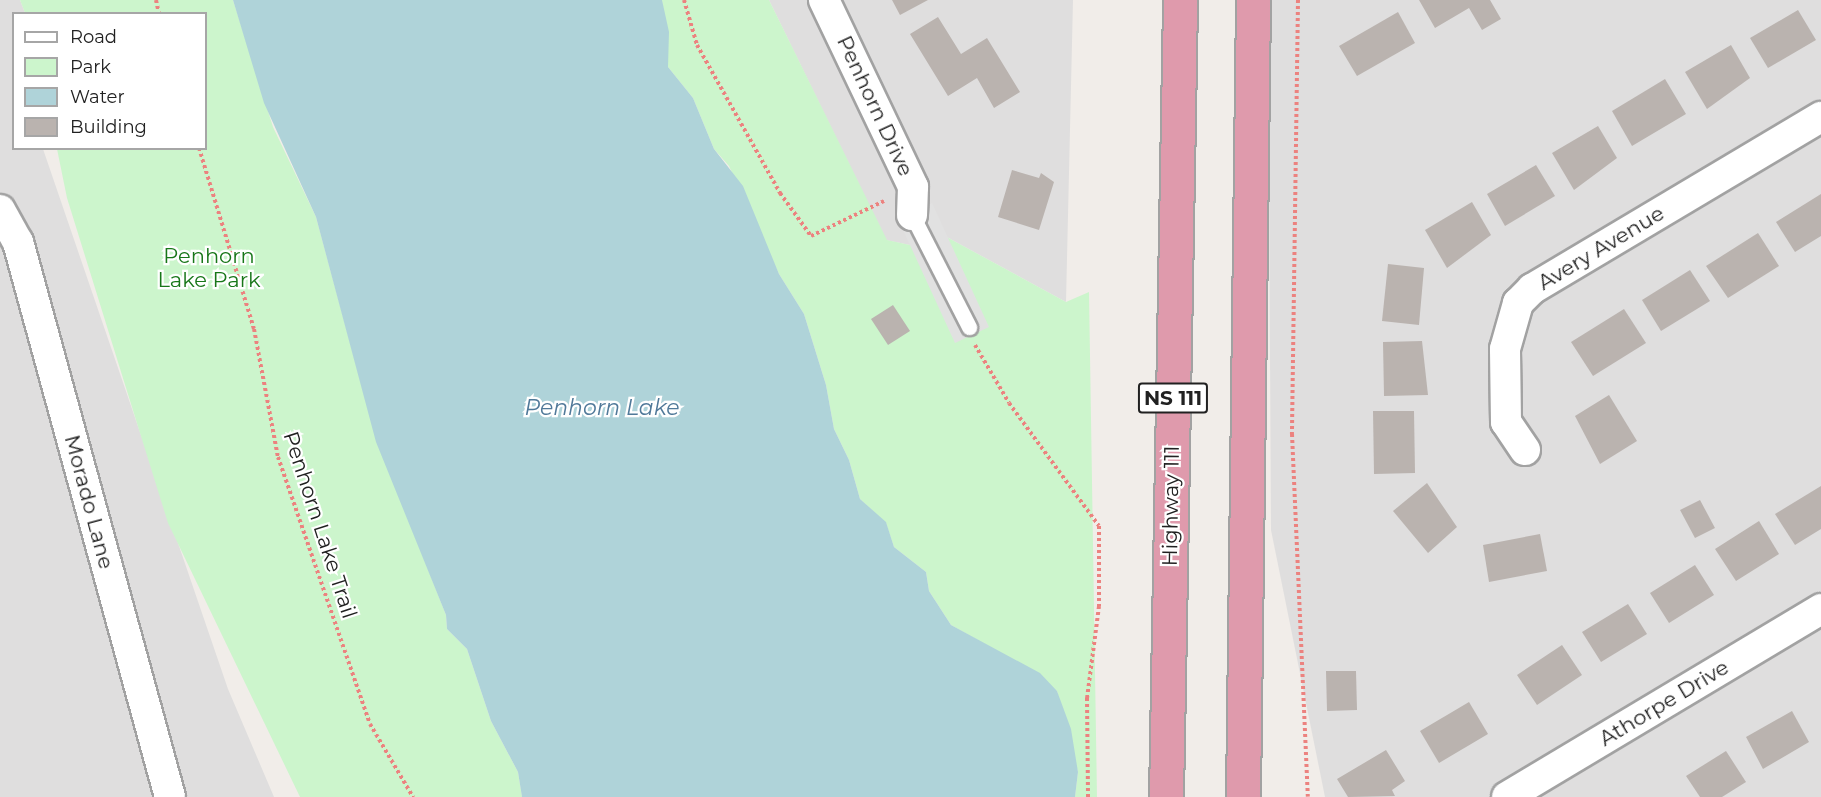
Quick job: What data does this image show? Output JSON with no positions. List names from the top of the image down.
{
  "streets": {
    "highway": ["NS 111", "Highway 111"],
    "street": [
      "Penhorn Drive",
      "Avery Avenue",
      "Morado Lane",
      "Athorpe Drive"
    ],
    "path": ["Penhorn Lake Trail"]
  },
  "water": ["Penhorn Lake"],
  "parks": ["Penhorn Lake Park"],
  "legend": [
    "Road",
    "Park",
    "Water",
    "Building"
  ]
}
